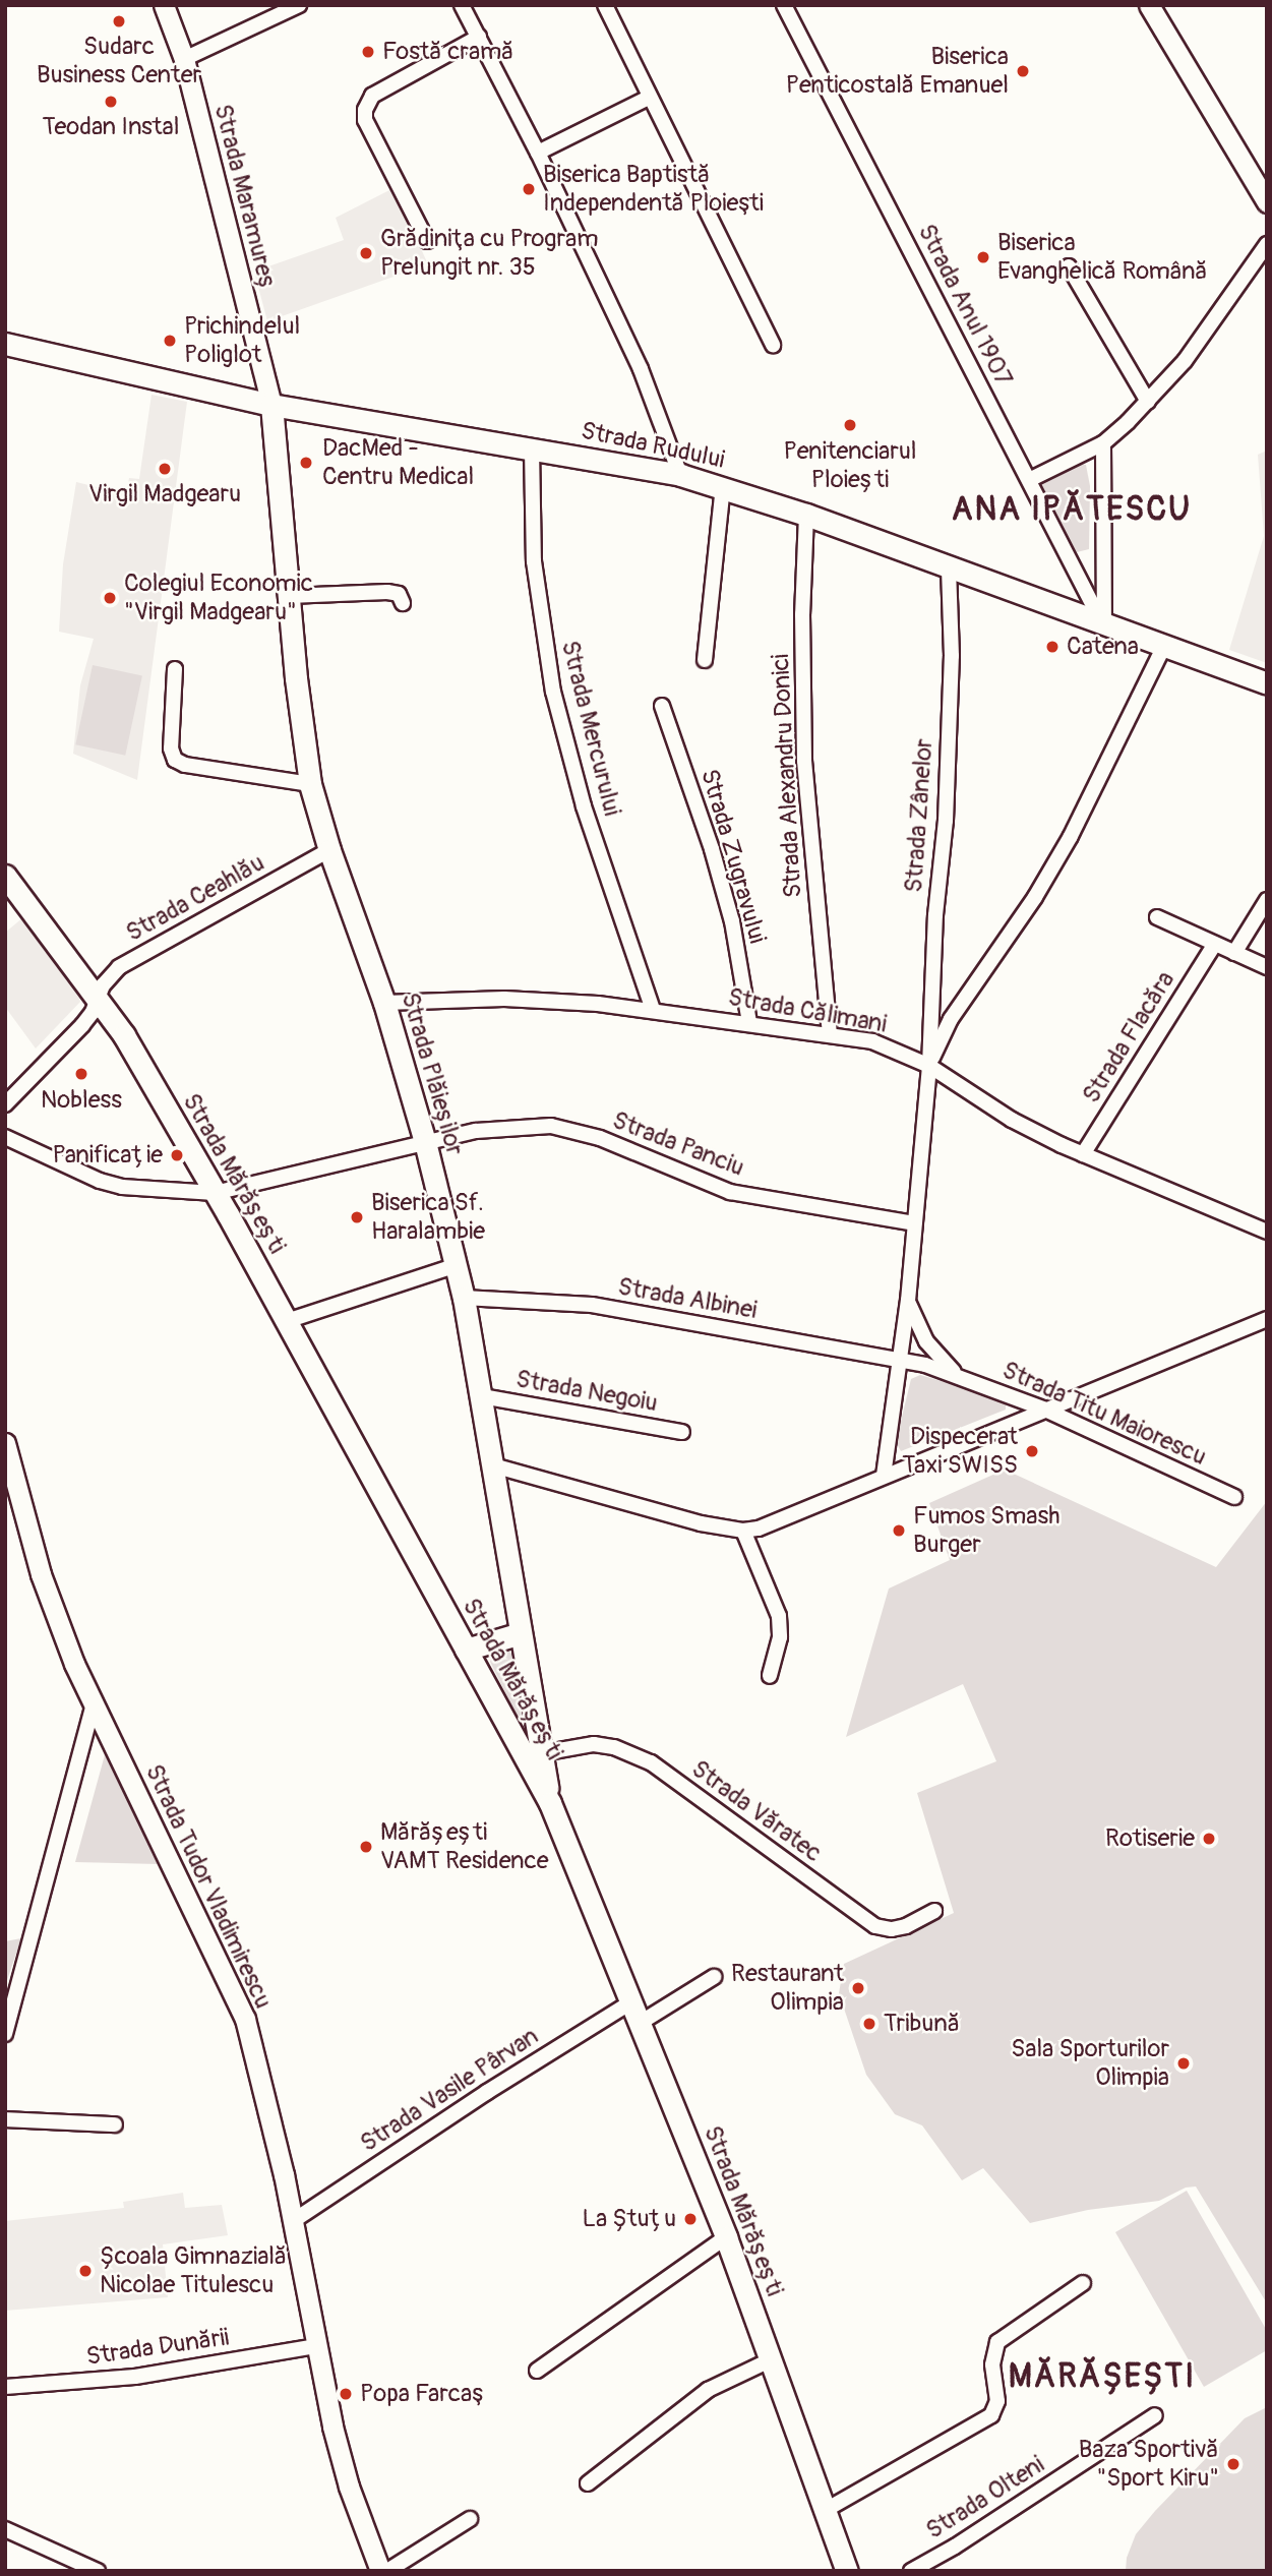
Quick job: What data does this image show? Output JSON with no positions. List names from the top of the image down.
{
  "streets": {
    "main road": ["Strada Rudului", "Strada Plăieșilor", "Strada Mărășești"],
    "street": [
      "Strada Maramureș",
      "Strada Anul 1907",
      "Strada Mercurului",
      "Strada Alexandru Donici",
      "Strada Zânelor",
      "Strada Zugravului",
      "Strada Ceahlău",
      "Strada Călimani",
      "Strada Flacăra",
      "Strada Panciu",
      "Strada Albinei",
      "Strada Negoiu",
      "Strada Titu Maiorescu",
      "Strada Văratec",
      "Strada Tudor Vladimirescu",
      "Strada Vasile Pârvan",
      "Strada Dunării",
      "Strada Olteni"
    ]
  },
  "crossings": [
    ["Strada Maramureș", "Strada Rudului"],
    ["Strada Maramureș", "Strada Plăieșilor"],
    ["Strada Anul 1907", "Strada Rudului"],
    ["Strada Rudului", "Strada Mercurului"],
    ["Strada Rudului", "Strada Alexandru Donici"],
    ["Strada Rudului", "Strada Zânelor"],
    ["Strada Rudului", "Strada Plăieșilor"],
    ["Strada Mercurului", "Strada Călimani"],
    ["Strada Alexandru Donici", "Strada Călimani"],
    ["Strada Zânelor", "Strada Călimani"],
    ["Strada Zugravului", "Strada Călimani"],
    ["Strada Ceahlău", "Strada Plăieșilor"],
    ["Strada Ceahlău", "Strada Mărășești"],
    ["Strada Călimani", "Strada Flacăra"],
    ["Strada Călimani", "Strada Plăieșilor"],
    ["Strada Plăieșilor", "Strada Panciu"],
    ["Strada Plăieșilor", "Strada Mărășești"],
    ["Strada Plăieșilor", "Strada Albinei"],
    ["Strada Plăieșilor", "Strada Negoiu"],
    ["Strada Plăieșilor", "Strada Văratec"],
    ["Strada Panciu", "Strada Mărășești"],
    ["Strada Mărășești", "Strada Vasile Pârvan"],
    ["Strada Albinei", "Strada Titu Maiorescu"],
    ["Strada Tudor Vladimirescu", "Strada Vasile Pârvan"],
    ["Strada Tudor Vladimirescu", "Strada Dunării"]
  ],
  "districts": ["ANA IPĂTESCU", "MĂRĂȘEȘTI"],
  "places": [
    "Sudarc Business Center",
    "Fostă cramă",
    "Biserica Penticostală Emanuel",
    "Teodan Instal",
    "Biserica Baptistă Independentă Ploieşti",
    "Grădiniţa cu Program Prelungit nr. 35",
    "Biserica Evanghelică Română",
    "Prichindelul Poliglot",
    "Penitenciarul Ploiești",
    "DacMed - Centru Medical",
    "Virgil Madgearu",
    "Colegiul Economic \"Virgil Madgearu\"",
    "Catena",
    "Nobless",
    "Panificație",
    "Biserica Sf. Haralambie",
    "Dispecerat Taxi SWISS",
    "Fumos Smash Burger",
    "Rotiserie",
    "Mărășești VAMT Residence",
    "Restaurant Olimpia",
    "Tribună",
    "Sala Sporturilor Olimpia",
    "La Ștuțu",
    "Școala Gimnazială Nicolae Titulescu",
    "Popa Farcaş",
    "Baza Sportivă \"Sport Kiru\""
  ]
}
